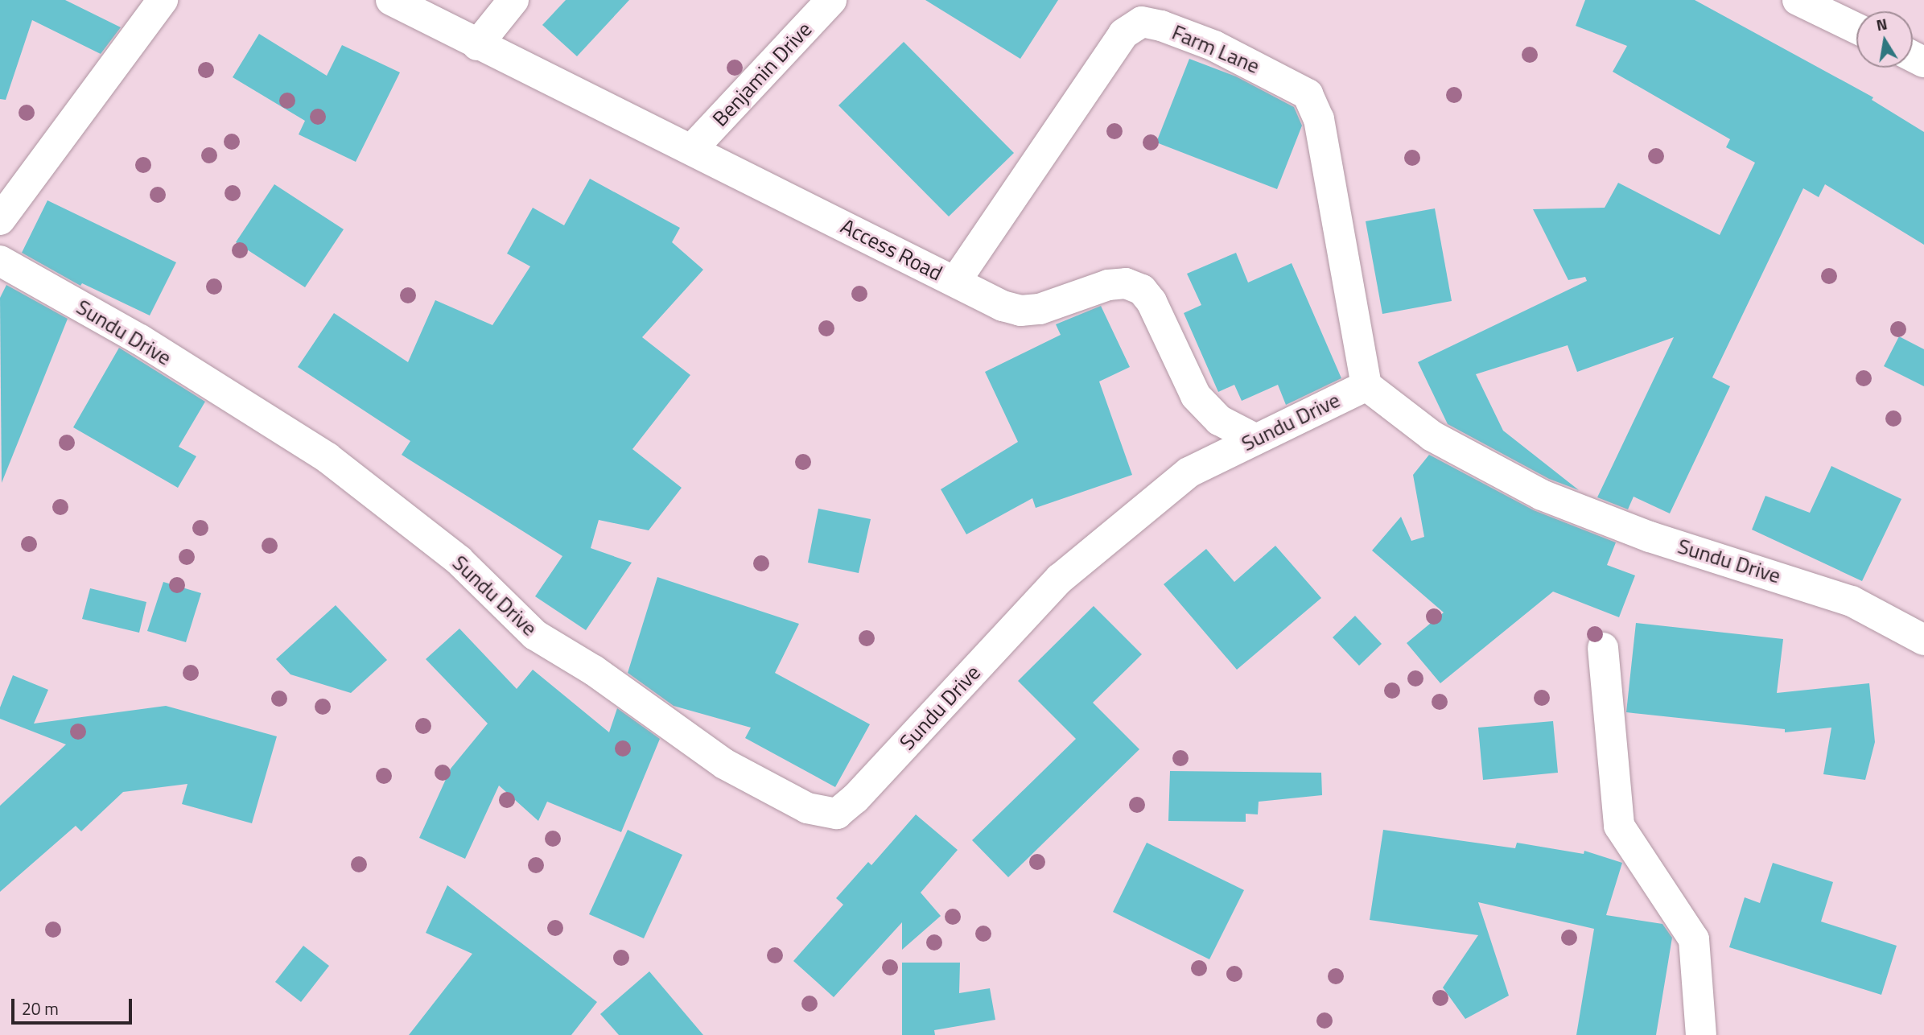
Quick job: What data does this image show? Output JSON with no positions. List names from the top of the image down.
{
  "streets": {
    "street": [
      "Farm Lane",
      "Benjamin Drive",
      "Access Road",
      "Sundu Drive"
    ]
  },
  "crossings": [
    ["Farm Lane", "Access Road"],
    ["Farm Lane", "Sundu Drive"],
    ["Benjamin Drive", "Access Road"],
    ["Access Road", "Sundu Drive"]
  ],
  "scale_bar": "20 m",
  "north": "top"
}
